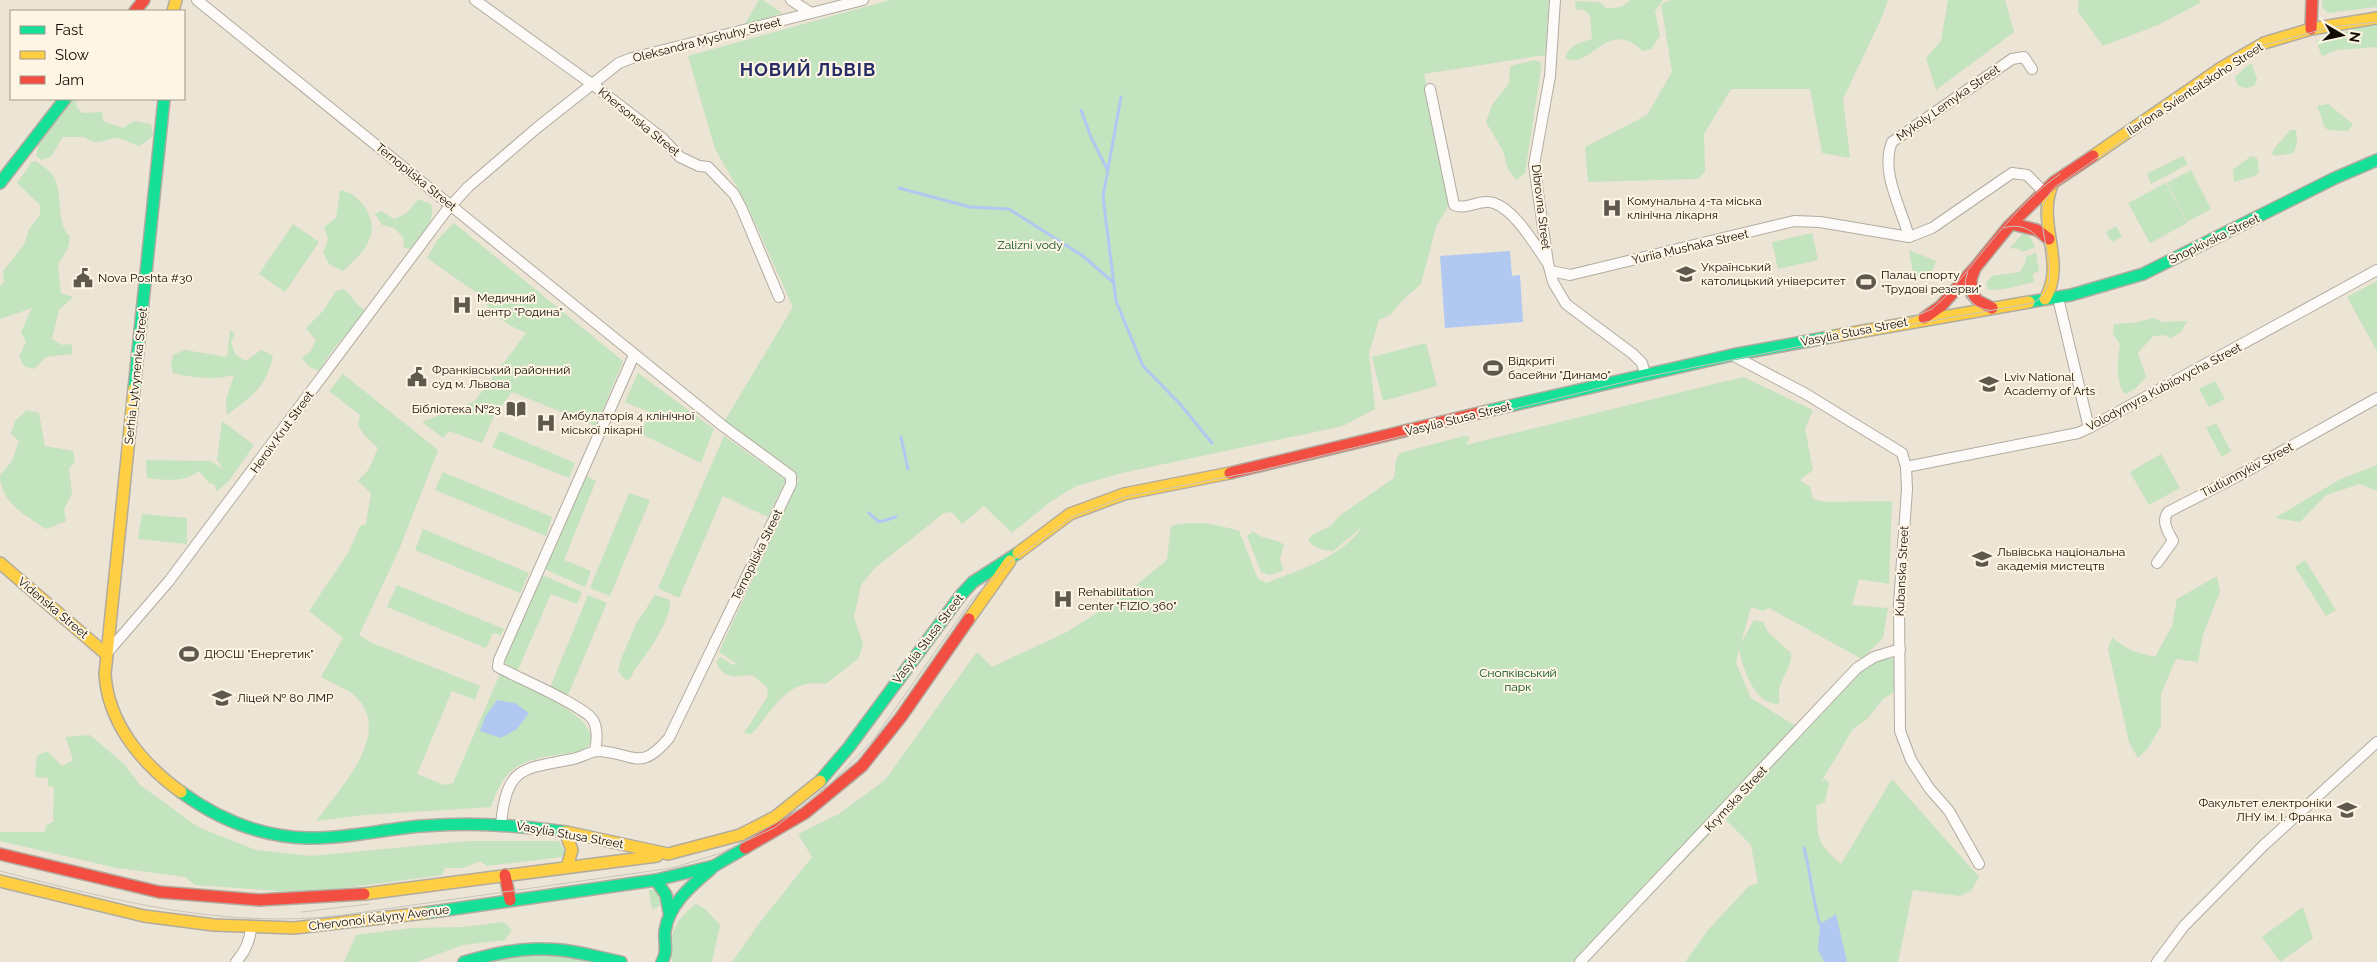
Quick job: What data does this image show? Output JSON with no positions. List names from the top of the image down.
{
  "streets": {
    "main road": [
      "Ilariona Svientsitskoho Street",
      "Snopkivska Street",
      "Vasylia Stusa Street",
      "Serhia Lytvynenka Street",
      "Videnska Street",
      "Chervonoi Kalyny Avenue"
    ],
    "street": [
      "Oleksandra Myshuhy Street",
      "Mykoly Lemyka Street",
      "Khersonska Street",
      "Ternopilska Street",
      "Dibrovna Street",
      "Yuriia Mushaka Street",
      "Volodymyra Kubiiovycha Street",
      "Heroiv Krut Street",
      "Tiutiunnykiv Street",
      "Kubanska Street",
      "Krymska Street"
    ]
  },
  "crossings": [
    ["Oleksandra Myshuhy Street", "Khersonska Street"],
    ["Oleksandra Myshuhy Street", "Ternopilska Street"],
    ["Oleksandra Myshuhy Street", "Heroiv Krut Street"],
    ["Ilariona Svientsitskoho Street", "Snopkivska Street"],
    ["Mykoly Lemyka Street", "Yuriia Mushaka Street"],
    ["Ternopilska Street", "Heroiv Krut Street"],
    ["Dibrovna Street", "Yuriia Mushaka Street"],
    ["Dibrovna Street", "Vasylia Stusa Street"],
    ["Vasylia Stusa Street", "Serhia Lytvynenka Street"],
    ["Vasylia Stusa Street", "Heroiv Krut Street"],
    ["Vasylia Stusa Street", "Videnska Street"],
    ["Vasylia Stusa Street", "Chervonoi Kalyny Avenue"],
    ["Serhia Lytvynenka Street", "Heroiv Krut Street"],
    ["Serhia Lytvynenka Street", "Videnska Street"],
    ["Volodymyra Kubiiovycha Street", "Kubanska Street"],
    ["Heroiv Krut Street", "Videnska Street"],
    ["Kubanska Street", "Krymska Street"]
  ],
  "districts": ["НОВИЙ ЛЬВІВ"],
  "parks": ["Zalizni vody", "Снопківський парк"],
  "places": {
    "hospital": [
      "Комунальна 4-та міська клінічна лікарня",
      "Медичний центр \"Родина\"",
      "Амбулаторія 4 клінічної міської лікарні",
      "Rehabilitation center \"FIZIO 360\""
    ],
    "school or university": [
      "Український католицький університет",
      "Lviv National Academy of Arts",
      "Львівська національна академія мистецтв",
      "Ліцей № 80 ЛМР",
      "Факультет електроніки ЛНУ ім. І. Франка"
    ],
    "public building": ["Nova Poshta #30", "Франківський районний суд м. Львова"],
    "sports": ["Палац спорту \"Трудові резерви\"", "Відкриті басейни \"Динамо\"", "ДЮСШ \"Енергетик\""],
    "library": ["Бібліотека №23"]
  },
  "legend": ["Fast", "Slow", "Jam"],
  "north": "right"
}
